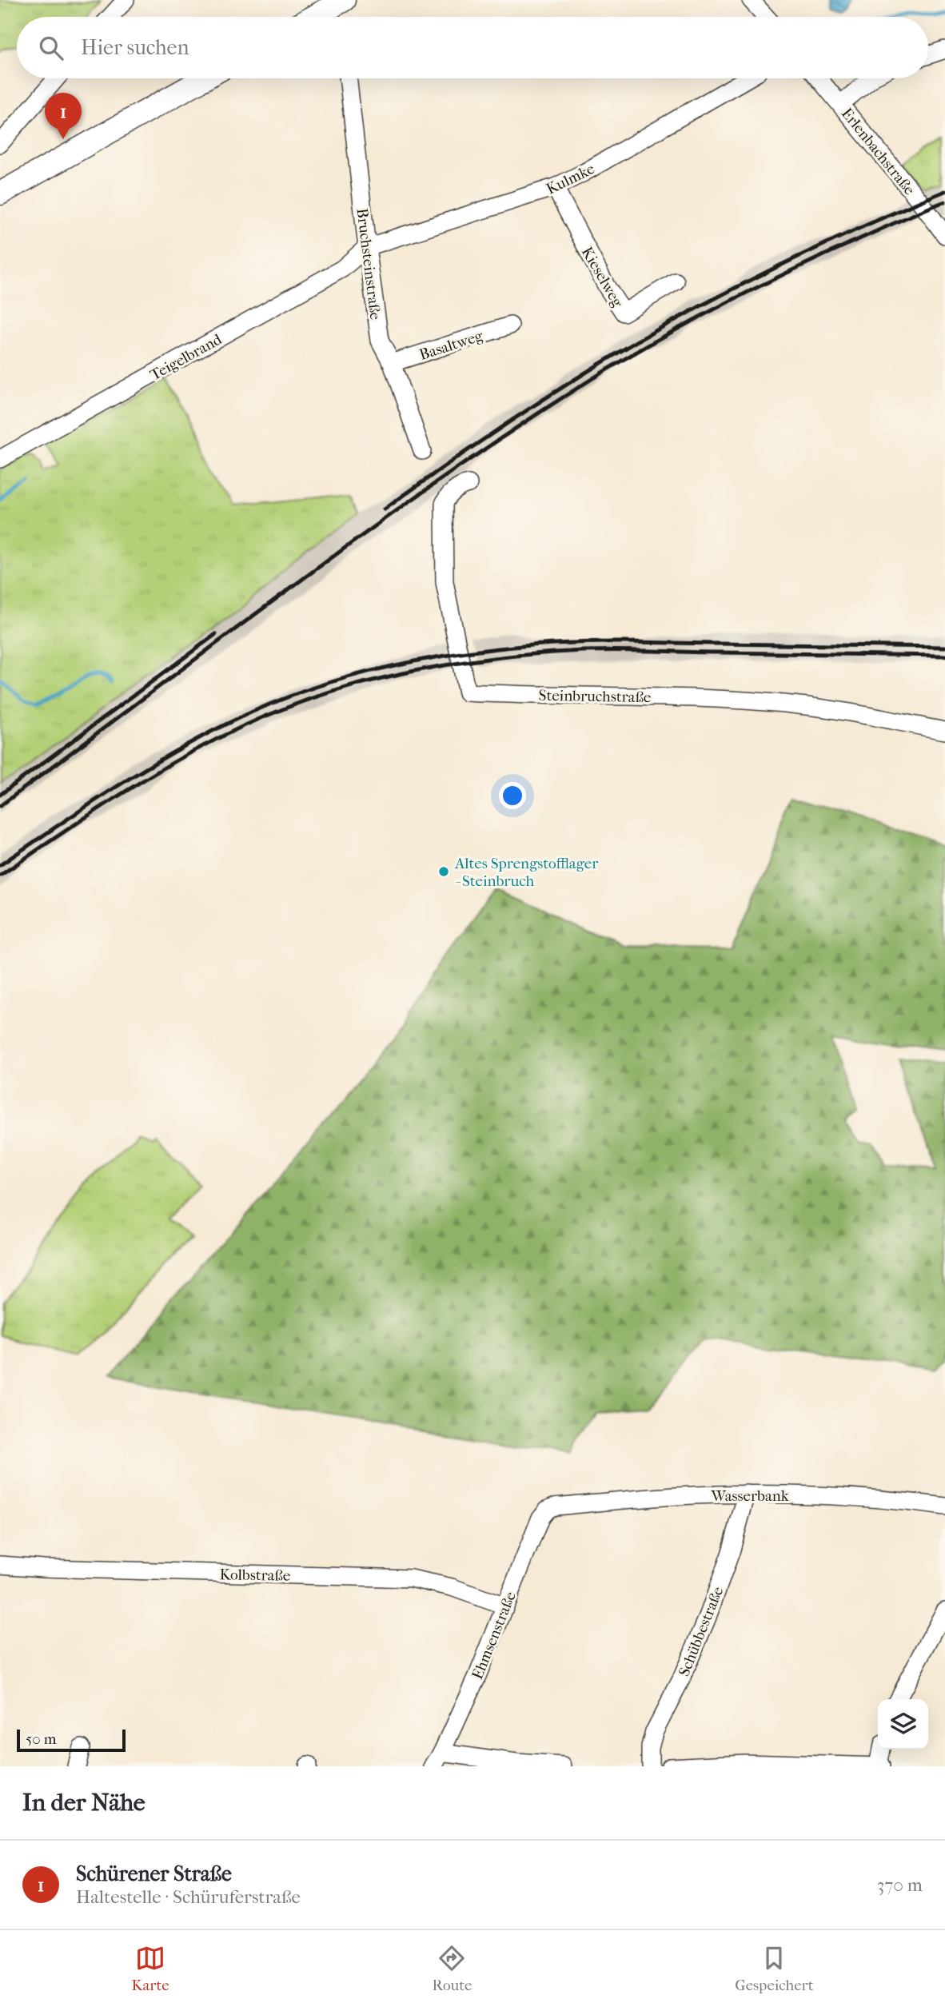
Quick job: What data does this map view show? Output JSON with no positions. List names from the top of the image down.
{
  "streets": {
    "street": [
      "Erlenbachstraße",
      "Kulmke",
      "Bruchsteinstraße",
      "Kieselweg",
      "Basaltweg",
      "Teigelbrand",
      "Steinbruchstraße",
      "Wasserbank",
      "Kolbstraße",
      "Schübbestraße",
      "Ehmsenstraße"
    ]
  },
  "crossings": [
    ["Kulmke", "Bruchsteinstraße"],
    ["Kulmke", "Kieselweg"],
    ["Kulmke", "Teigelbrand"],
    ["Bruchsteinstraße", "Basaltweg"],
    ["Bruchsteinstraße", "Teigelbrand"],
    ["Wasserbank", "Schübbestraße"],
    ["Wasserbank", "Ehmsenstraße"],
    ["Kolbstraße", "Ehmsenstraße"]
  ],
  "places": ["Altes Sprengstofflager - Steinbruch"],
  "scale_bar": "50 m",
  "page": {
    "search": "Hier suchen",
    "pins": "1",
    "scale": "50 m",
    "heading": "In der Nähe",
    "list": [
      {
        "mark": "1",
        "name": "Schürener Straße",
        "note": "Haltestelle · Schüruferstraße",
        "value": "370 m"
      }
    ],
    "nav": ["Karte", "Route", "Gespeichert"]
  }
}
